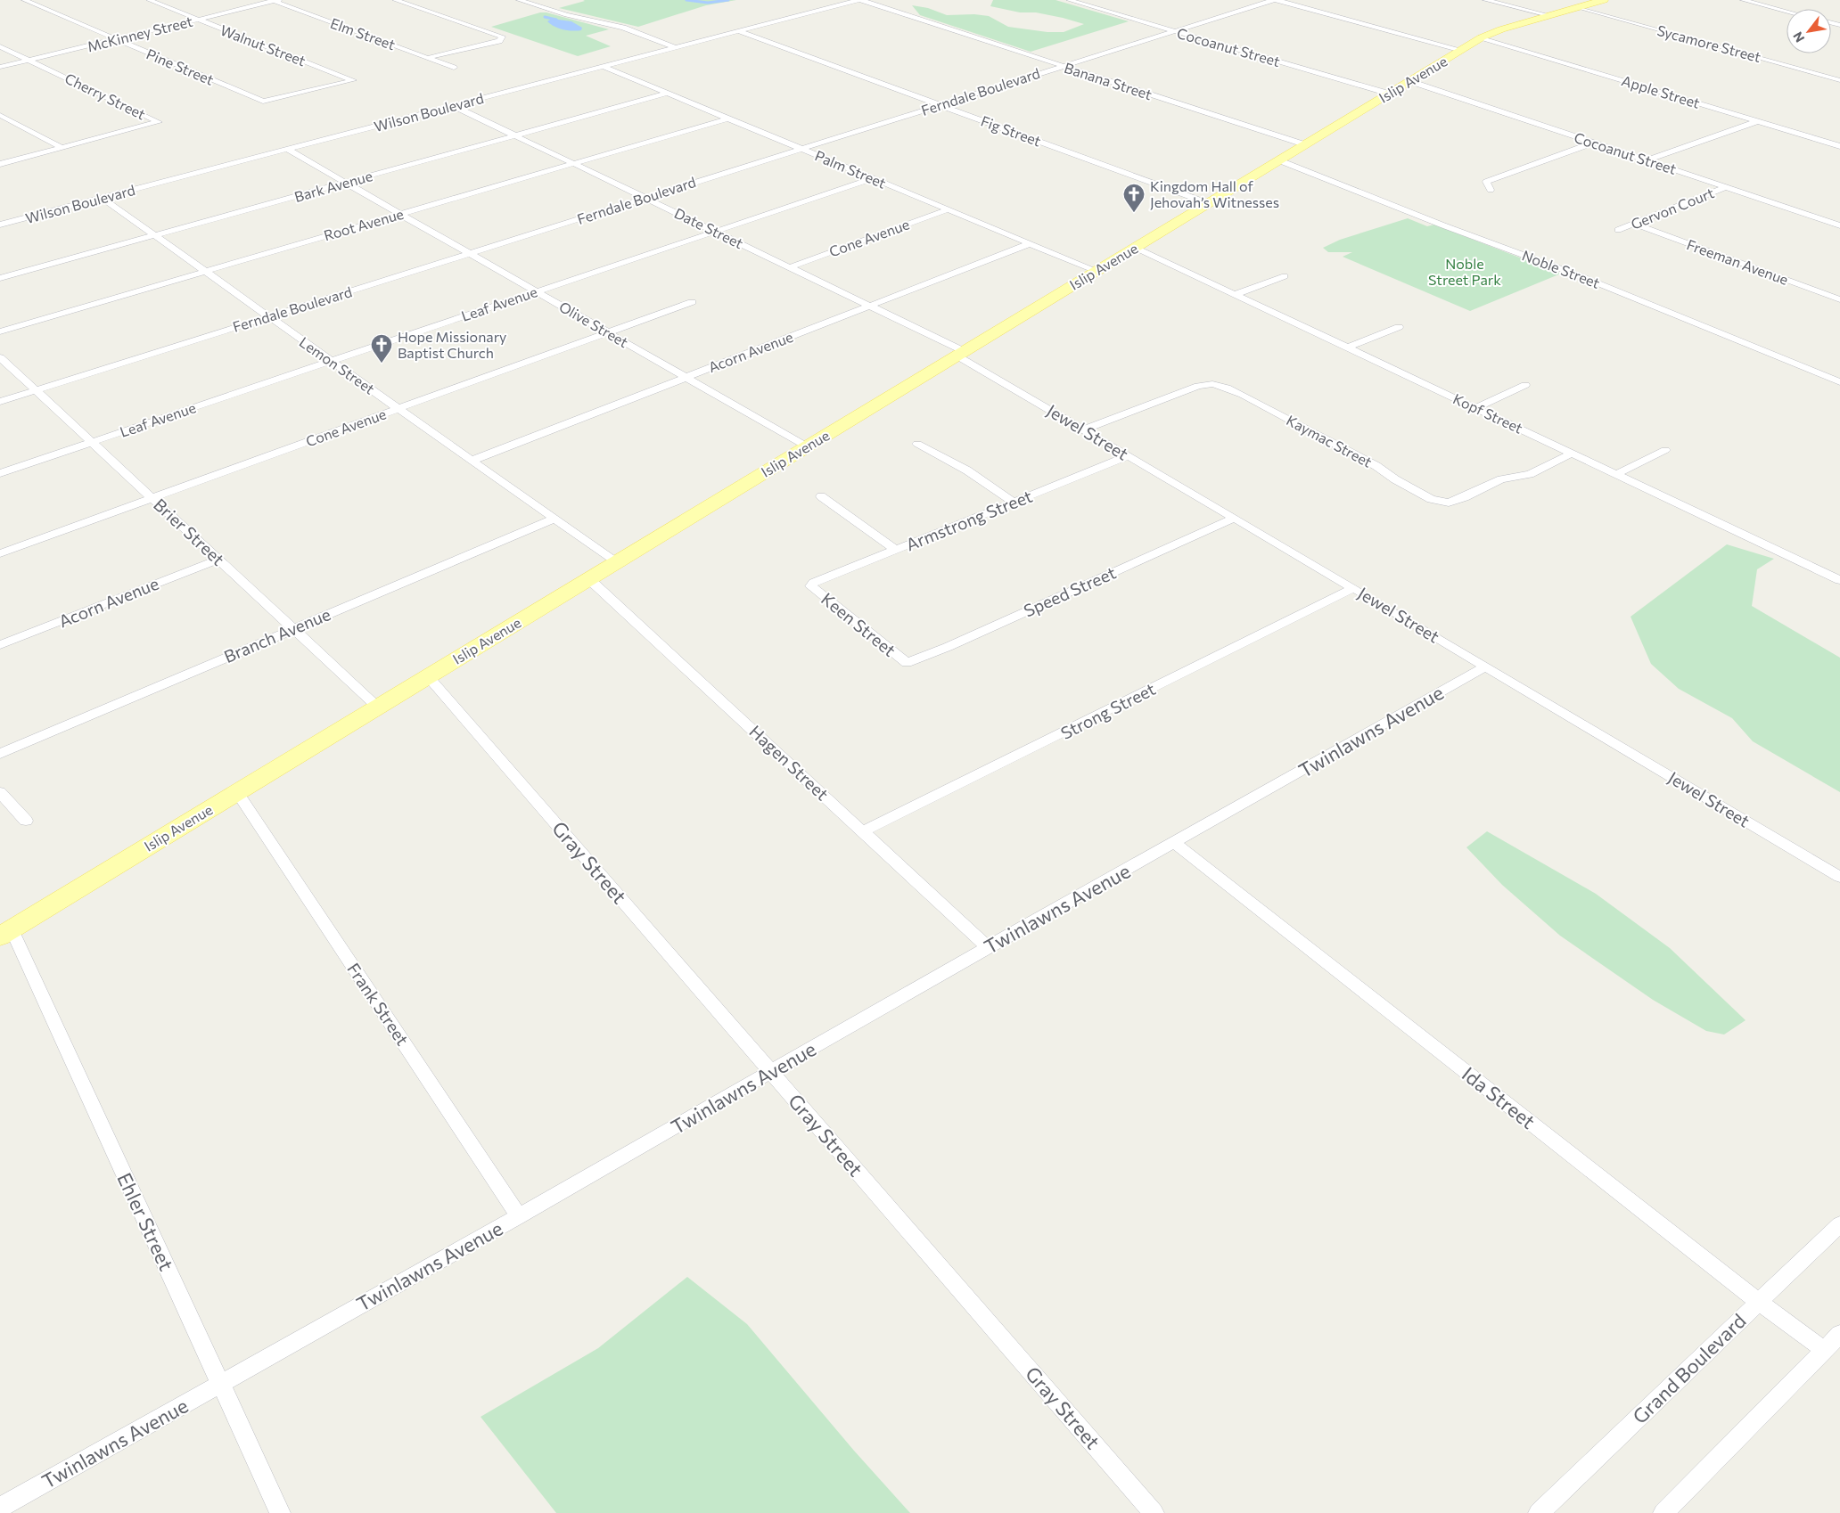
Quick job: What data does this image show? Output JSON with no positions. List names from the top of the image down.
{
  "streets": {
    "main road": ["Islip Avenue"],
    "street": [
      "McKinney Street",
      "Elm Street",
      "Sycamore Street",
      "Walnut Street",
      "Cocoanut Street",
      "Pine Street",
      "Banana Street",
      "Ferndale Boulevard",
      "Apple Street",
      "Cherry Street",
      "Wilson Boulevard",
      "Fig Street",
      "Palm Street",
      "Bark Avenue",
      "Gervon Court",
      "Root Avenue",
      "Date Street",
      "Cone Avenue",
      "Freeman Avenue",
      "Noble Street",
      "Leaf Avenue",
      "Olive Street",
      "Acorn Avenue",
      "Lemon Street",
      "Kopf Street",
      "Jewel Street",
      "Kaymac Street",
      "Armstrong Street",
      "Brier Street",
      "Speed Street",
      "Keen Street",
      "Branch Avenue",
      "Strong Street",
      "Twinlawns Avenue",
      "Hagen Street",
      "Gray Street",
      "Frank Street",
      "Ida Street",
      "Ehler Street",
      "Grand Boulevard"
    ]
  },
  "crossings": [
    ["McKinney Street", "Elm Street"],
    ["McKinney Street", "Walnut Street"],
    ["McKinney Street", "Pine Street"],
    ["McKinney Street", "Cherry Street"],
    ["Sycamore Street", "Islip Avenue"],
    ["Walnut Street", "Pine Street"],
    ["Cocoanut Street", "Islip Avenue"],
    ["Cocoanut Street", "Ferndale Boulevard"],
    ["Cocoanut Street", "Gervon Court"],
    ["Islip Avenue", "Banana Street"],
    ["Islip Avenue", "Apple Street"],
    ["Islip Avenue", "Fig Street"],
    ["Islip Avenue", "Palm Street"],
    ["Islip Avenue", "Date Street"],
    ["Islip Avenue", "Noble Street"],
    ["Islip Avenue", "Olive Street"],
    ["Islip Avenue", "Lemon Street"],
    ["Islip Avenue", "Kopf Street"],
    ["Islip Avenue", "Jewel Street"],
    ["Islip Avenue", "Brier Street"],
    ["Islip Avenue", "Hagen Street"],
    ["Islip Avenue", "Gray Street"],
    ["Islip Avenue", "Frank Street"],
    ["Islip Avenue", "Ehler Street"],
    ["Banana Street", "Ferndale Boulevard"],
    ["Banana Street", "Wilson Boulevard"],
    ["Ferndale Boulevard", "Fig Street"],
    ["Ferndale Boulevard", "Palm Street"],
    ["Ferndale Boulevard", "Date Street"],
    ["Ferndale Boulevard", "Olive Street"],
    ["Ferndale Boulevard", "Lemon Street"],
    ["Ferndale Boulevard", "Brier Street"],
    ["Wilson Boulevard", "Fig Street"],
    ["Wilson Boulevard", "Palm Street"],
    ["Wilson Boulevard", "Date Street"],
    ["Wilson Boulevard", "Olive Street"],
    ["Wilson Boulevard", "Lemon Street"],
    ["Palm Street", "Bark Avenue"],
    ["Palm Street", "Root Avenue"],
    ["Palm Street", "Cone Avenue"],
    ["Palm Street", "Leaf Avenue"],
    ["Palm Street", "Acorn Avenue"],
    ["Bark Avenue", "Date Street"],
    ["Bark Avenue", "Olive Street"],
    ["Bark Avenue", "Lemon Street"],
    ["Gervon Court", "Freeman Avenue"],
    ["Root Avenue", "Date Street"],
    ["Root Avenue", "Olive Street"],
    ["Root Avenue", "Lemon Street"],
    ["Date Street", "Cone Avenue"],
    ["Date Street", "Leaf Avenue"],
    ["Date Street", "Acorn Avenue"],
    ["Date Street", "Jewel Street"],
    ["Cone Avenue", "Olive Street"],
    ["Cone Avenue", "Lemon Street"],
    ["Cone Avenue", "Brier Street"],
    ["Leaf Avenue", "Olive Street"],
    ["Leaf Avenue", "Lemon Street"],
    ["Leaf Avenue", "Brier Street"],
    ["Olive Street", "Acorn Avenue"],
    ["Acorn Avenue", "Lemon Street"],
    ["Acorn Avenue", "Brier Street"],
    ["Lemon Street", "Branch Avenue"],
    ["Kopf Street", "Kaymac Street"],
    ["Jewel Street", "Kaymac Street"],
    ["Jewel Street", "Armstrong Street"],
    ["Jewel Street", "Speed Street"],
    ["Jewel Street", "Strong Street"],
    ["Jewel Street", "Twinlawns Avenue"],
    ["Armstrong Street", "Keen Street"],
    ["Brier Street", "Branch Avenue"],
    ["Speed Street", "Keen Street"],
    ["Strong Street", "Hagen Street"],
    ["Twinlawns Avenue", "Hagen Street"],
    ["Twinlawns Avenue", "Gray Street"],
    ["Twinlawns Avenue", "Frank Street"],
    ["Twinlawns Avenue", "Ida Street"],
    ["Twinlawns Avenue", "Ehler Street"],
    ["Ida Street", "Grand Boulevard"]
  ],
  "parks": ["Noble Street Park"],
  "places": {
    "church": ["Kingdom Hall of Jehovah’s Witnesses", "Hope Missionary Baptist Church"]
  },
  "north": "bottom left"
}
